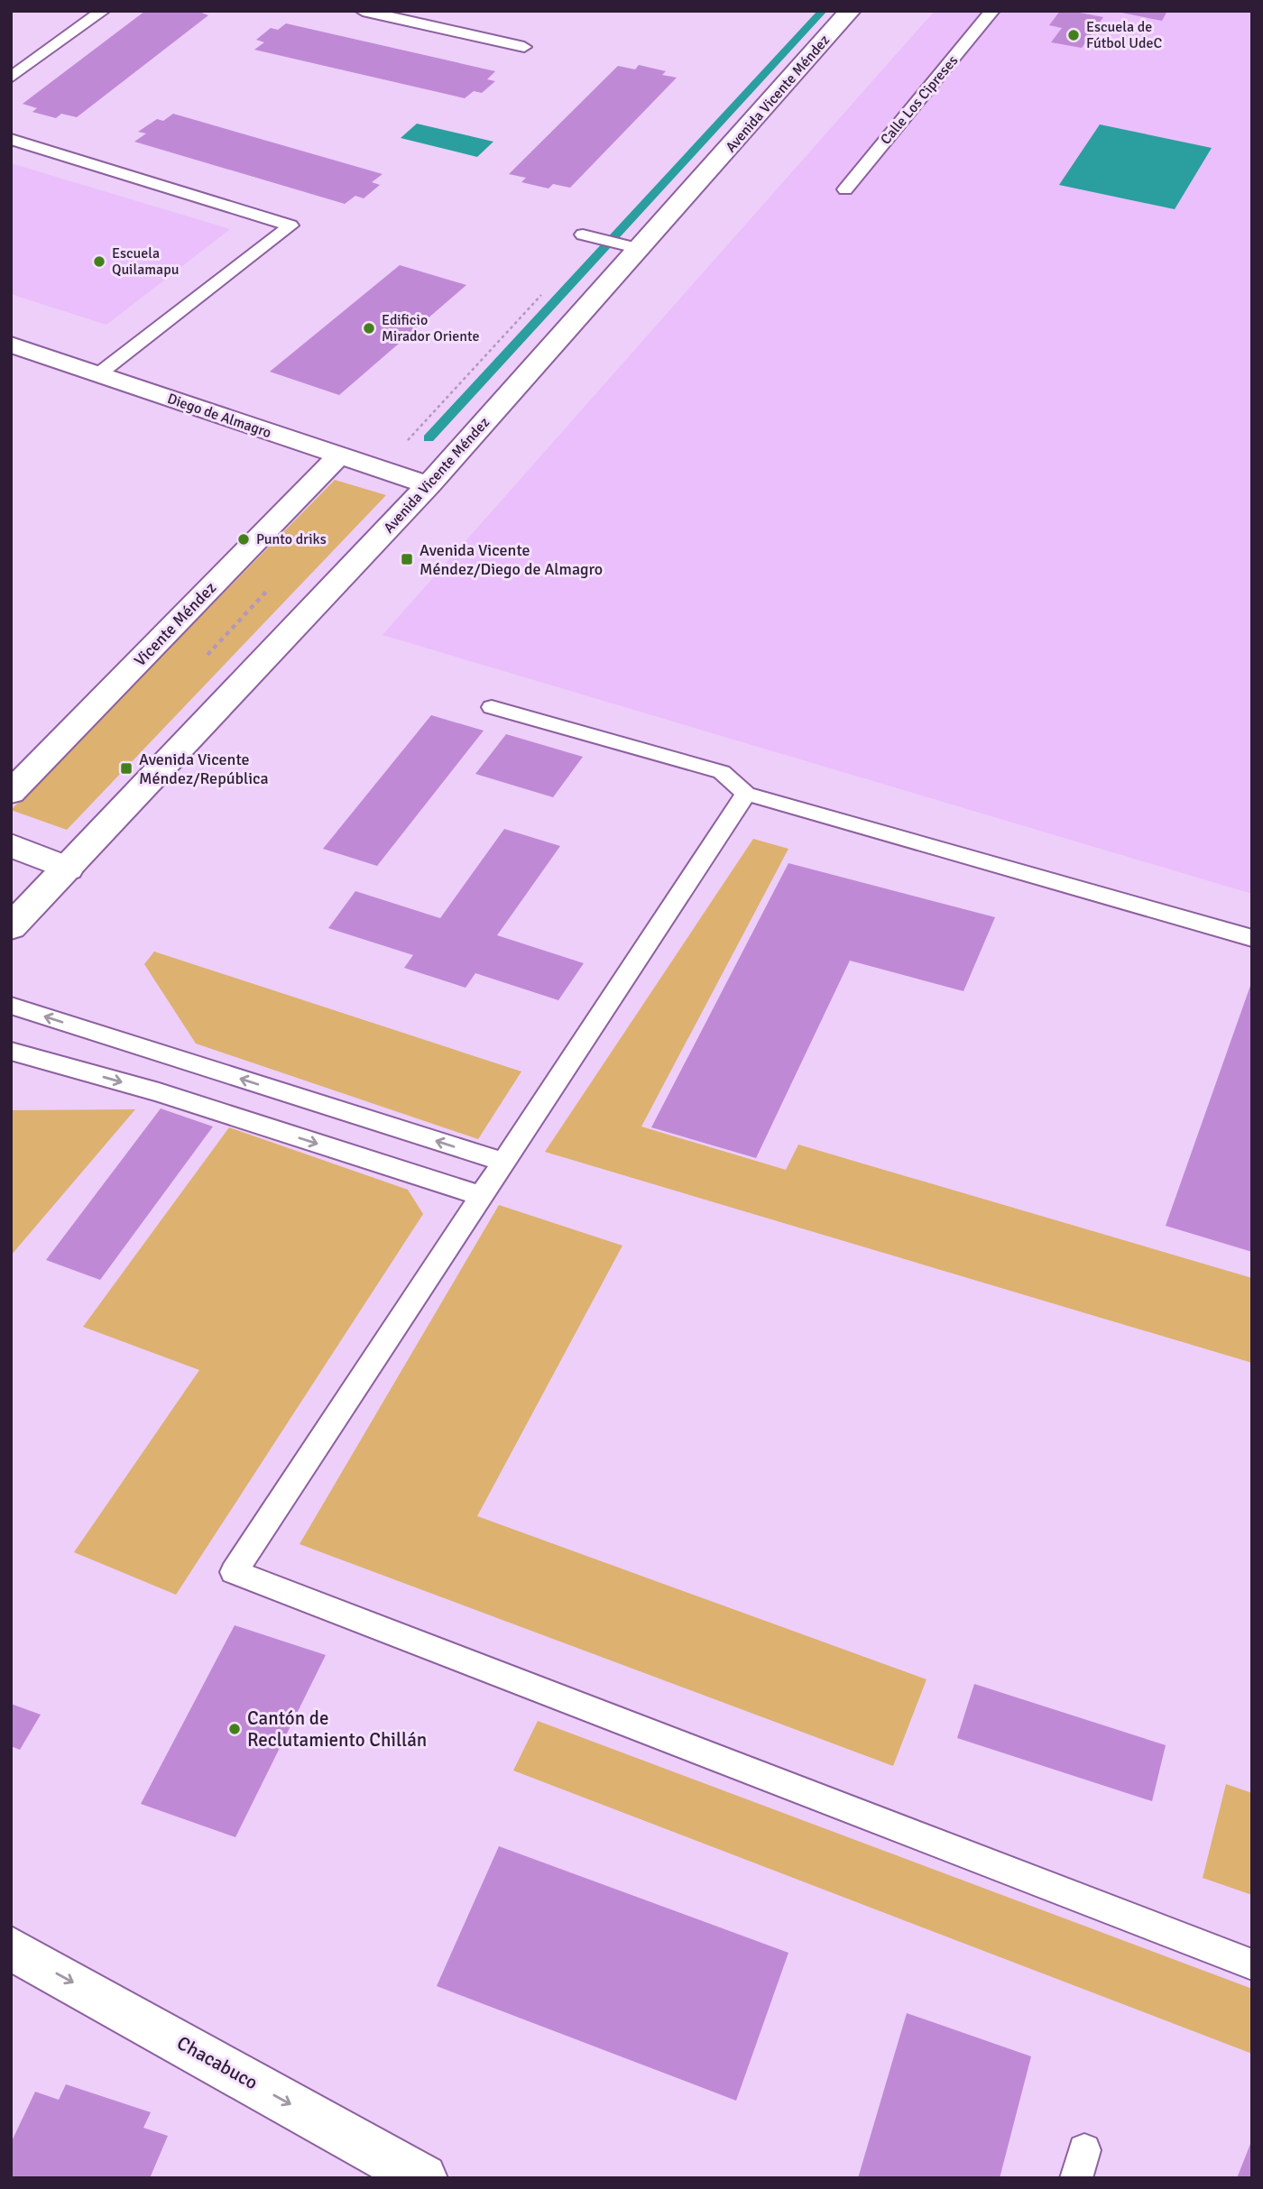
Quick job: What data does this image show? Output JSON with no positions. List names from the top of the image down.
{
  "streets": {
    "main road": [
      "Avenida Vicente Méndez",
      "Diego de Almagro",
      "Vicente Méndez",
      "Chacabuco"
    ],
    "lane": ["Calle Los Cipreses"]
  },
  "crossings": [
    ["Avenida Vicente Méndez", "Diego de Almagro"],
    ["Diego de Almagro", "Vicente Méndez"]
  ],
  "one_way": ["Chacabuco"],
  "places": {
    "other": [
      "Escuela de Fútbol UdeC",
      "Escuela Quilamapu",
      "Edificio Mirador Oriente",
      "Punto driks",
      "Cantón de Reclutamiento Chillán"
    ],
    "transit": ["Avenida Vicente Méndez/Diego de Almagro", "Avenida Vicente Méndez/República"]
  }
}
